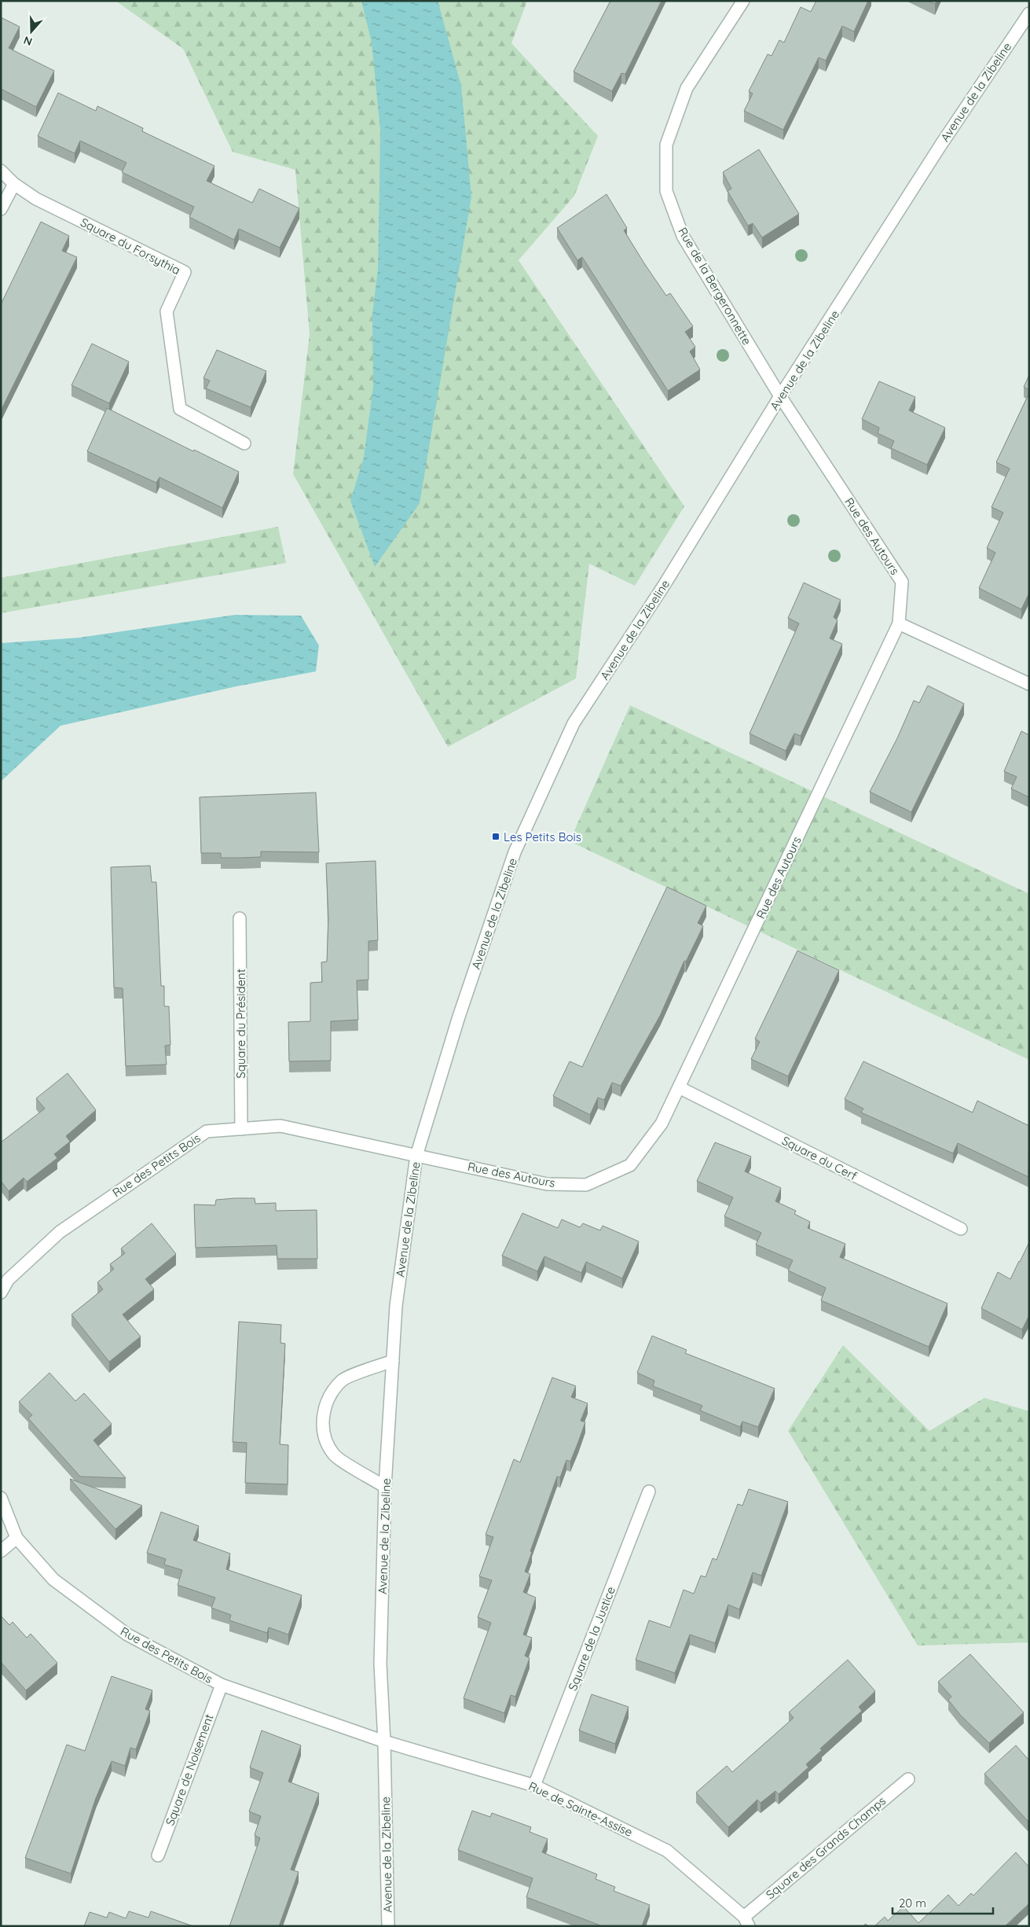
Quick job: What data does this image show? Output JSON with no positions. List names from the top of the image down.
{
  "streets": {
    "street": [
      "Avenue de la Zibeline",
      "Square du Forsythia",
      "Rue de la Bergeronnette",
      "Rue des Autours",
      "Square du Président",
      "Square du Cerf",
      "Rue des Petits Bois",
      "Square de la Justice",
      "Square de Noisement",
      "Rue de Sainte-Assise",
      "Square des Grands Champs"
    ]
  },
  "crossings": [
    ["Avenue de la Zibeline", "Rue de la Bergeronnette"],
    ["Avenue de la Zibeline", "Rue des Autours"],
    ["Avenue de la Zibeline", "Rue des Petits Bois"],
    ["Avenue de la Zibeline", "Rue de Sainte-Assise"],
    ["Rue de la Bergeronnette", "Rue des Autours"],
    ["Rue des Autours", "Square du Cerf"],
    ["Rue des Autours", "Rue des Petits Bois"],
    ["Square du Président", "Rue des Petits Bois"],
    ["Rue des Petits Bois", "Square de Noisement"],
    ["Rue des Petits Bois", "Rue de Sainte-Assise"],
    ["Square de la Justice", "Rue de Sainte-Assise"],
    ["Rue de Sainte-Assise", "Square des Grands Champs"]
  ],
  "places": {
    "transit": ["Les Petits Bois"]
  },
  "scale_bar": "20 m",
  "north": "bottom"
}
